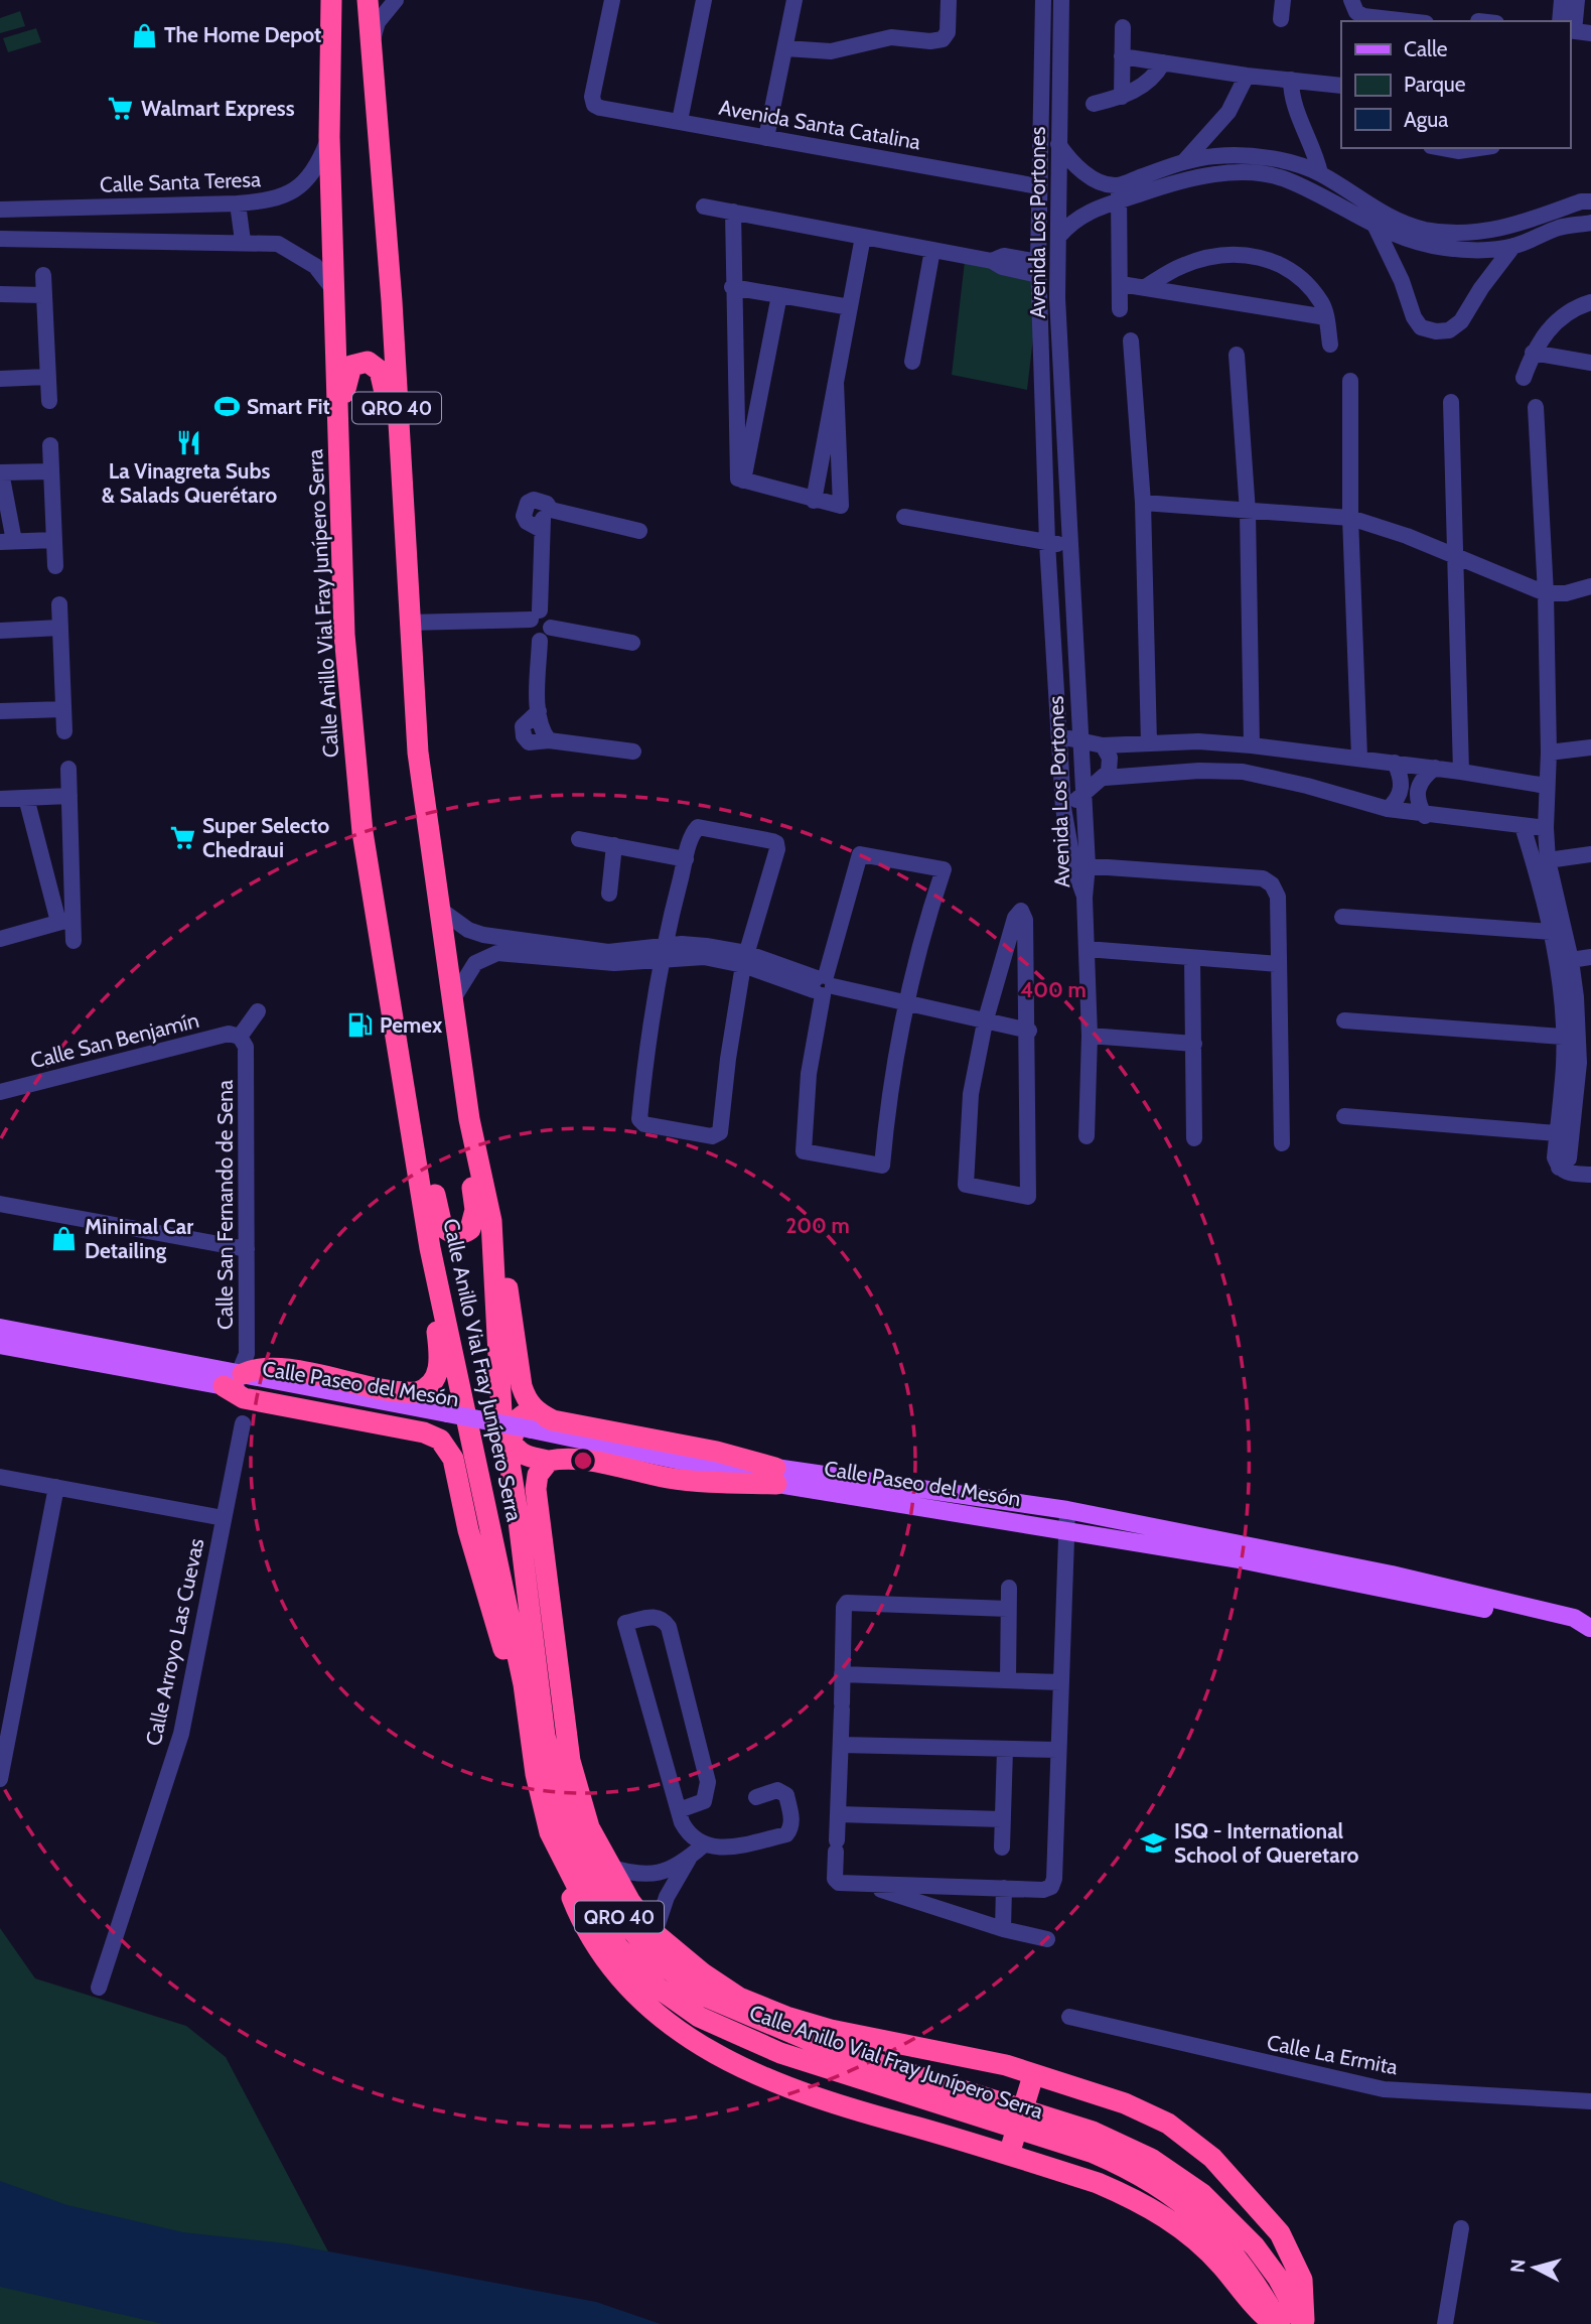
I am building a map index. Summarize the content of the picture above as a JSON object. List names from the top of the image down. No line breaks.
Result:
{"streets":{"highway":["QRO 40","Calle Anillo Vial Fray Junípero Serra"],"main road":["Calle Paseo del Mesón"],"street":["Avenida Santa Catalina","Calle Santa Teresa","Avenida Los Portones","Calle San Benjamín","Calle San Fernando de Sena","Calle Arroyo Las Cuevas","Calle La Ermita"]},"crossings":[["Avenida Santa Catalina","Avenida Los Portones"],["Calle Santa Teresa","Calle Anillo Vial Fray Junípero Serra"],["Calle San Benjamín","Calle San Fernando de Sena"],["Calle San Fernando de Sena","Calle Paseo del Mesón"]],"places":{"shop":["The Home Depot","Minimal Car Detailing"],"supermarket":["Walmart Express","Super Selecto Chedraui"],"sports":["Smart Fit"],"restaurant":["La Vinagreta Subs & Salads Querétaro"],"fuel station":["Pemex"],"school or university":["ISQ - International School of Queretaro"]},"legend":["Calle","Parque","Agua"],"north":"left","rings":["400 m","200 m"]}
